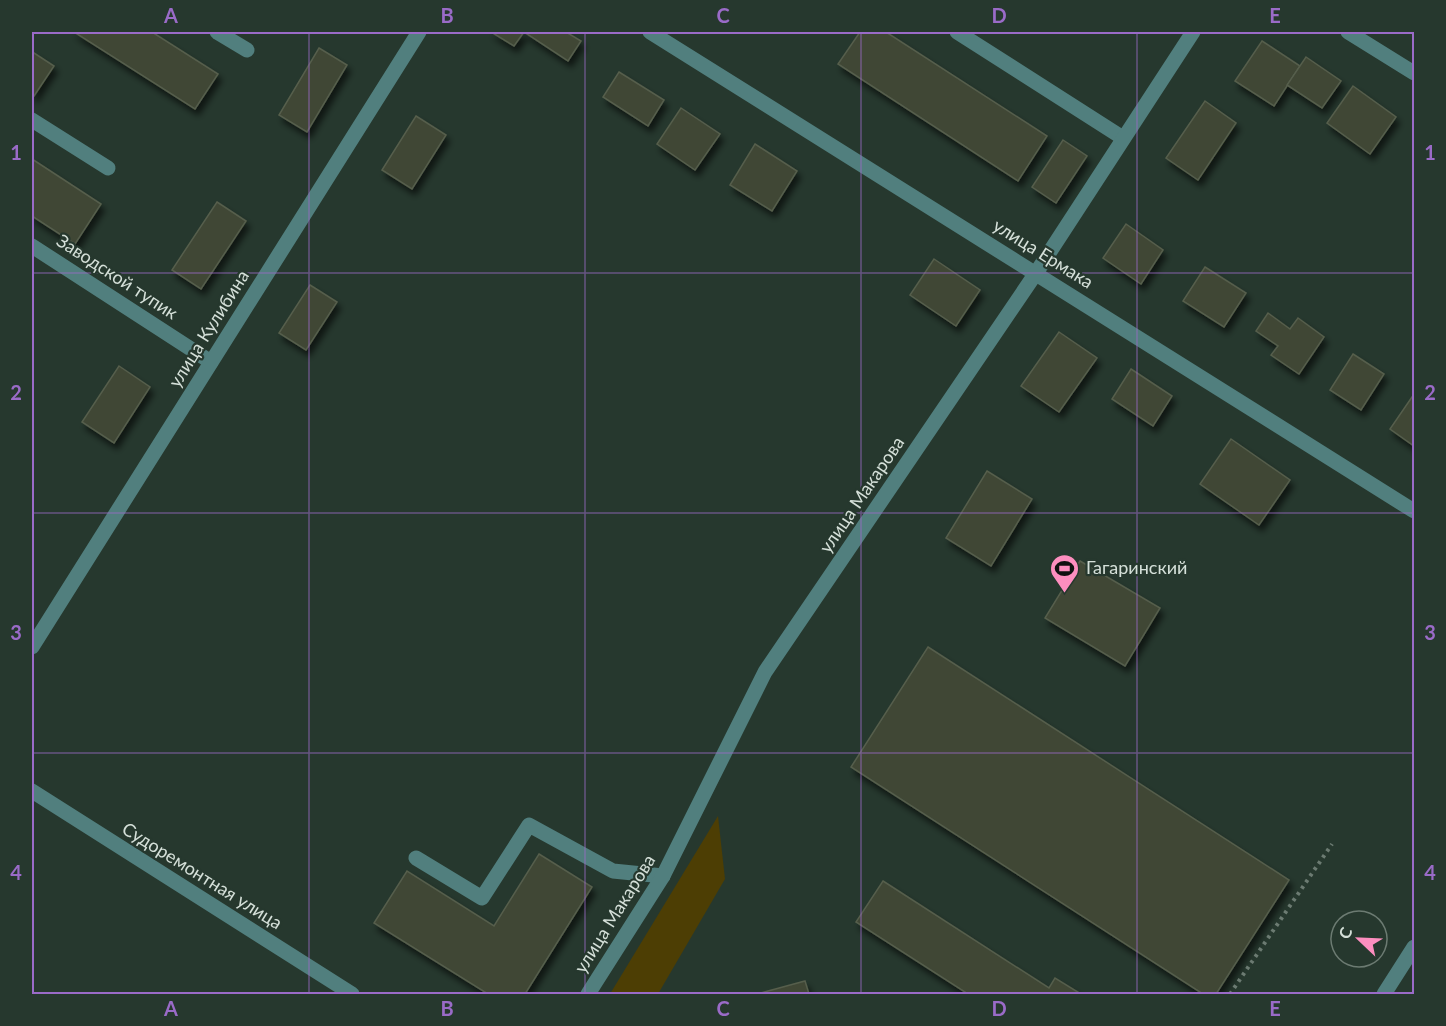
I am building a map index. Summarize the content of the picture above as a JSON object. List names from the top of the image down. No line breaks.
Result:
{"streets":{"street":["улица Ермака","Заводской тупик","улица Кулибина","улица Макарова","Судоремонтная улица"]},"crossings":[["улица Ермака","улица Макарова"],["Заводской тупик","улица Кулибина"]],"places":{"sports":["Гагаринский"]},"north":"top left","grid":{"columns":["A","B","C","D","E"],"rows":["1","2","3","4"]}}
